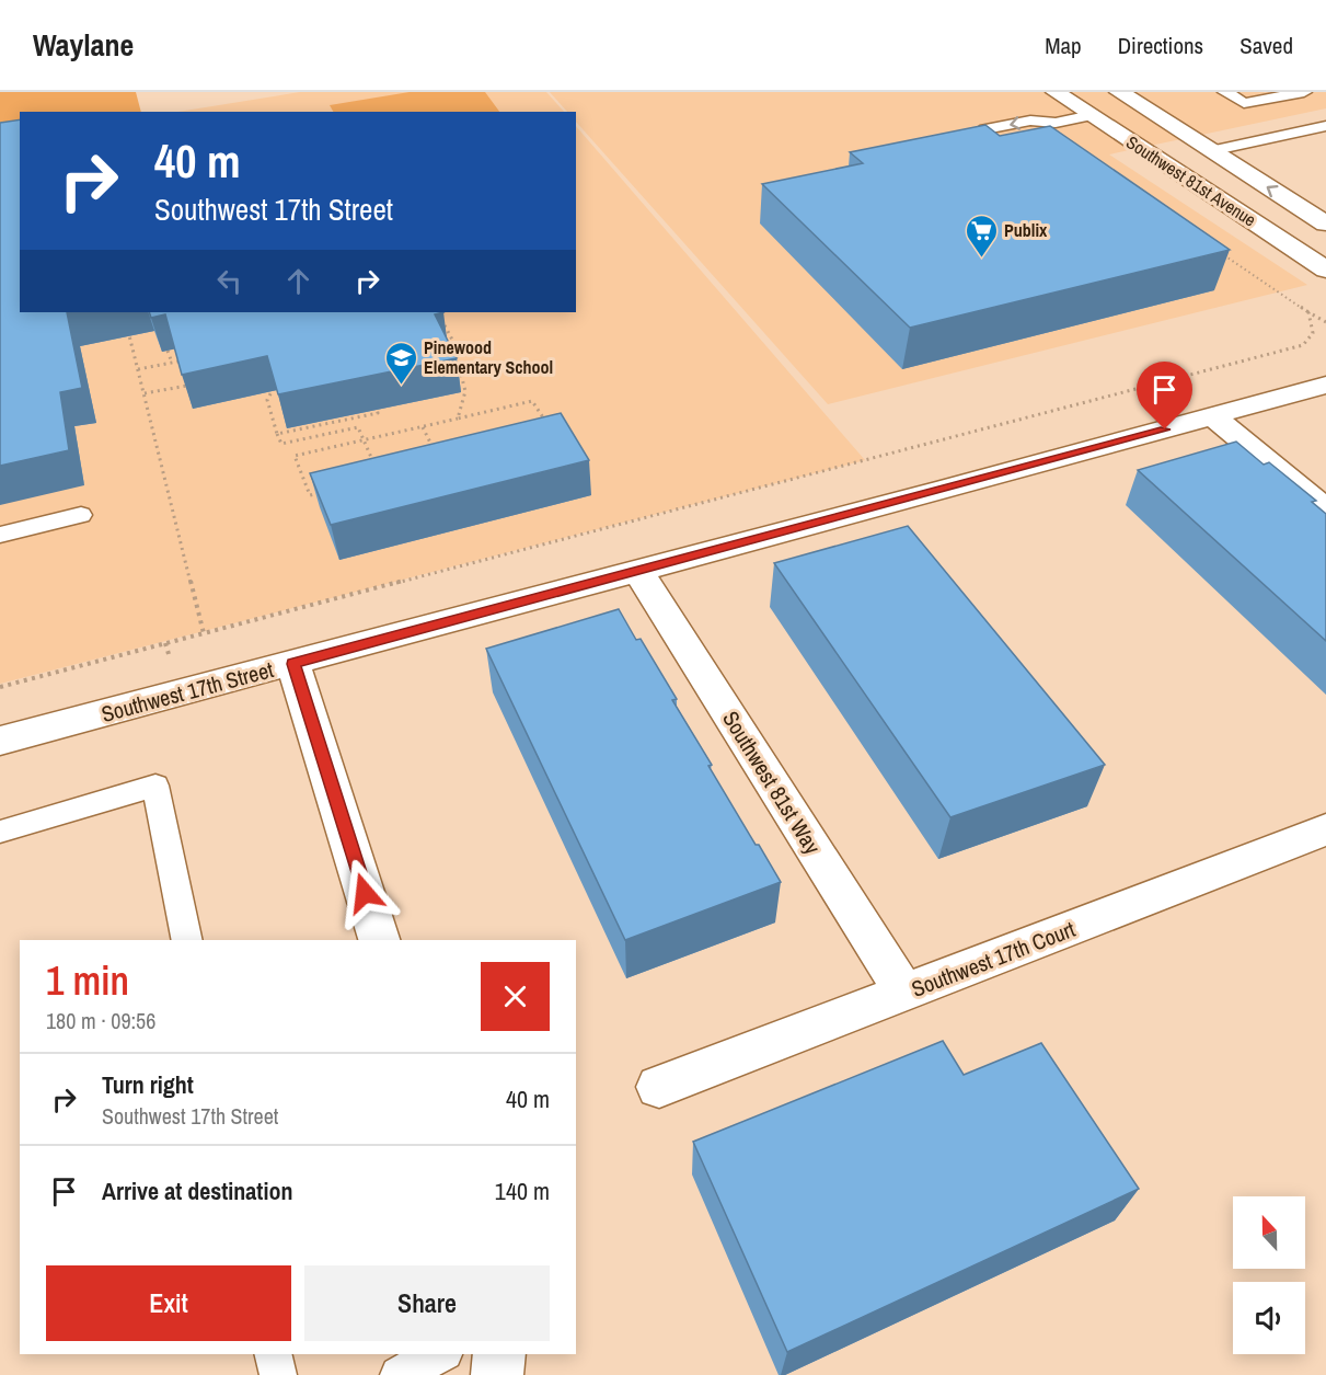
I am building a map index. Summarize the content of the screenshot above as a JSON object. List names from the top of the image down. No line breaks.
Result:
{"streets":{"street":["Southwest 81st Avenue","Southwest 17th Street","Southwest 81st Way","Southwest 17th Court"]},"crossings":[["Southwest 17th Street","Southwest 81st Way"],["Southwest 81st Way","Southwest 17th Court"]],"places":{"supermarket":["Publix"],"school or university":["Pinewood Elementary School"]},"north":"top","page":{"header":"Waylane","nav":["Map","Directions","Saved"],"turn":["40 m","Southwest 17th Street"],"heading":["1 min","180 m · 09:56"],"list":[{"name":"Turn right","note":"Southwest 17th Street","value":"40 m"},{"name":"Arrive at destination","value":"140 m"}],"buttons":["Exit","Share"]}}
